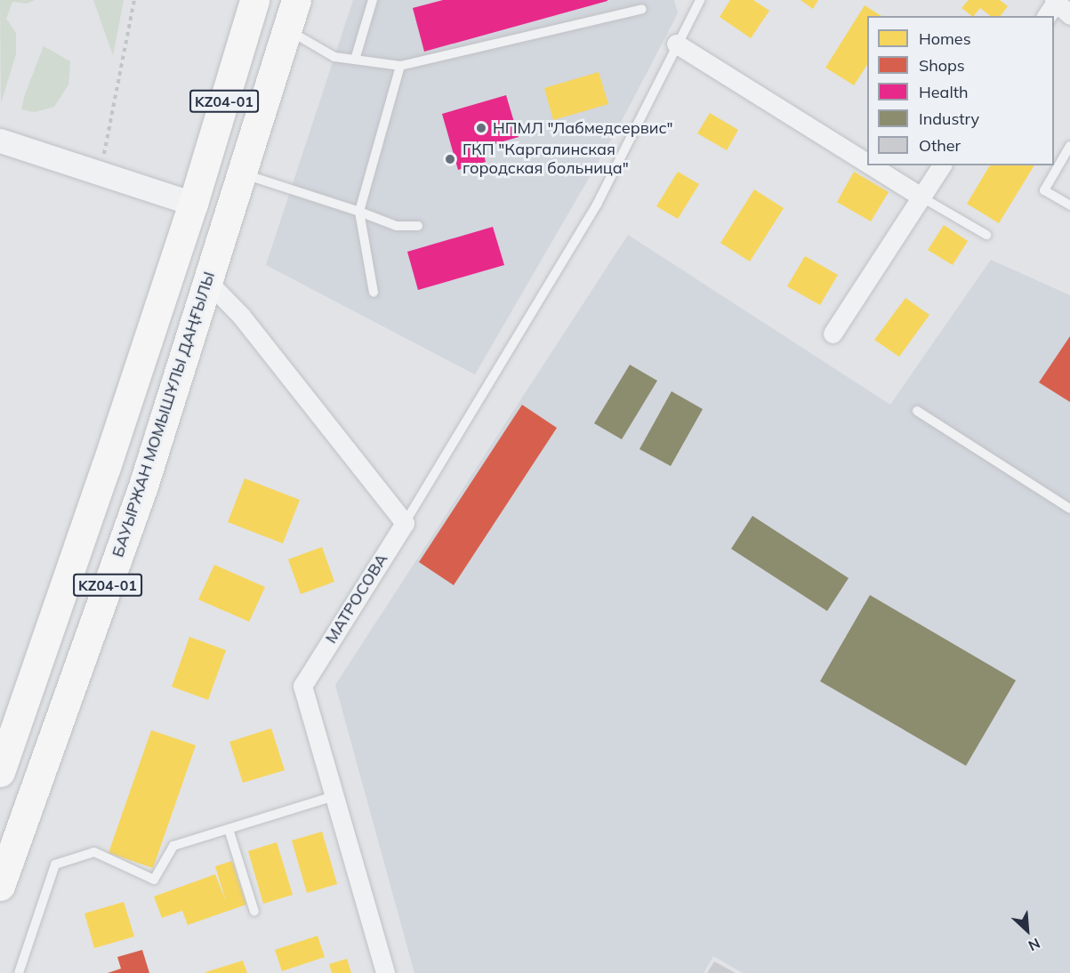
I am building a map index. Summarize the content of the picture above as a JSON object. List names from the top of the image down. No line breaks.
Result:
{"streets":{"main road":["KZ04-01","БАУЫРЖАН МОМЫШҰЛЫ ДАҢҒЫЛЫ"],"street":["МАТРОСОВА"]},"places":["НПМЛ \"Лабмедсервис\"","ГКП \"Каргалинская городская больница\""],"legend":["Homes","Shops","Health","Industry","Other"],"north":"bottom right"}
